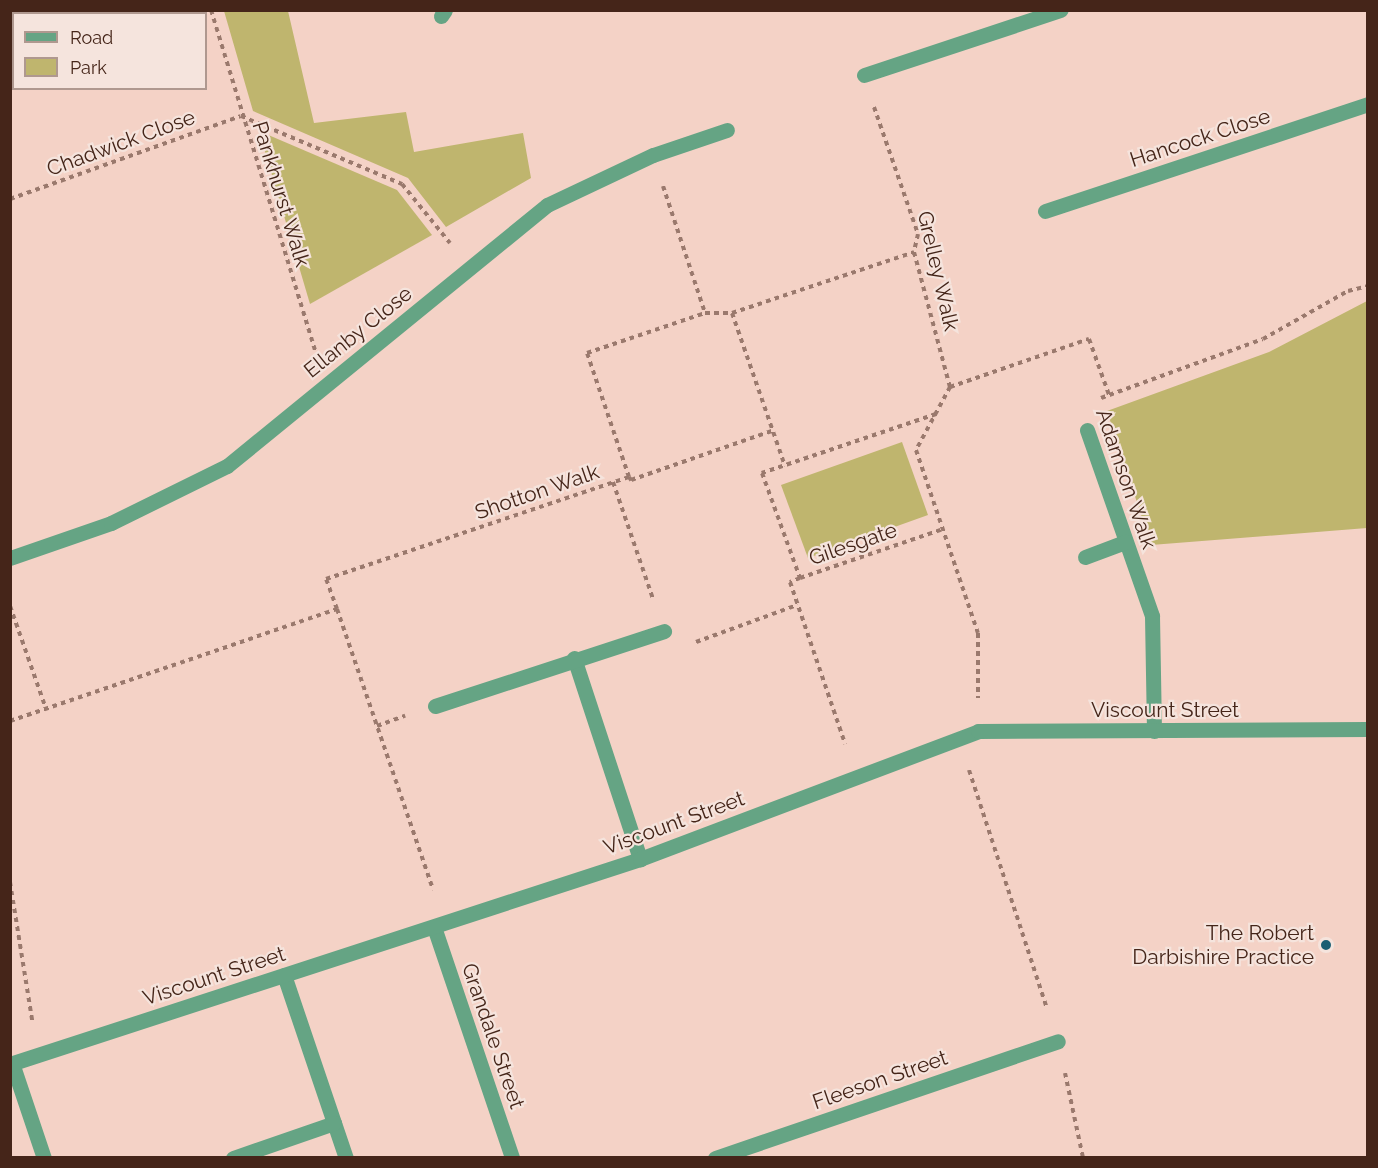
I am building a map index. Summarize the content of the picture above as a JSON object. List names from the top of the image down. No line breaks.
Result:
{"streets":{"street":["Hancock Close","Ellanby Close","Adamson Walk","Viscount Street","Grandale Street","Fleeson Street"],"path":["Chadwick Close","Pankhurst Walk","Grelley Walk","Shotton Walk","Gilesgate"]},"crossings":[["Chadwick Close","Pankhurst Walk"],["Pankhurst Walk","Ellanby Close"],["Grelley Walk","Shotton Walk"],["Adamson Walk","Viscount Street"],["Viscount Street","Grandale Street"]],"places":["The Robert Darbishire Practice"],"legend":["Road","Park"]}
